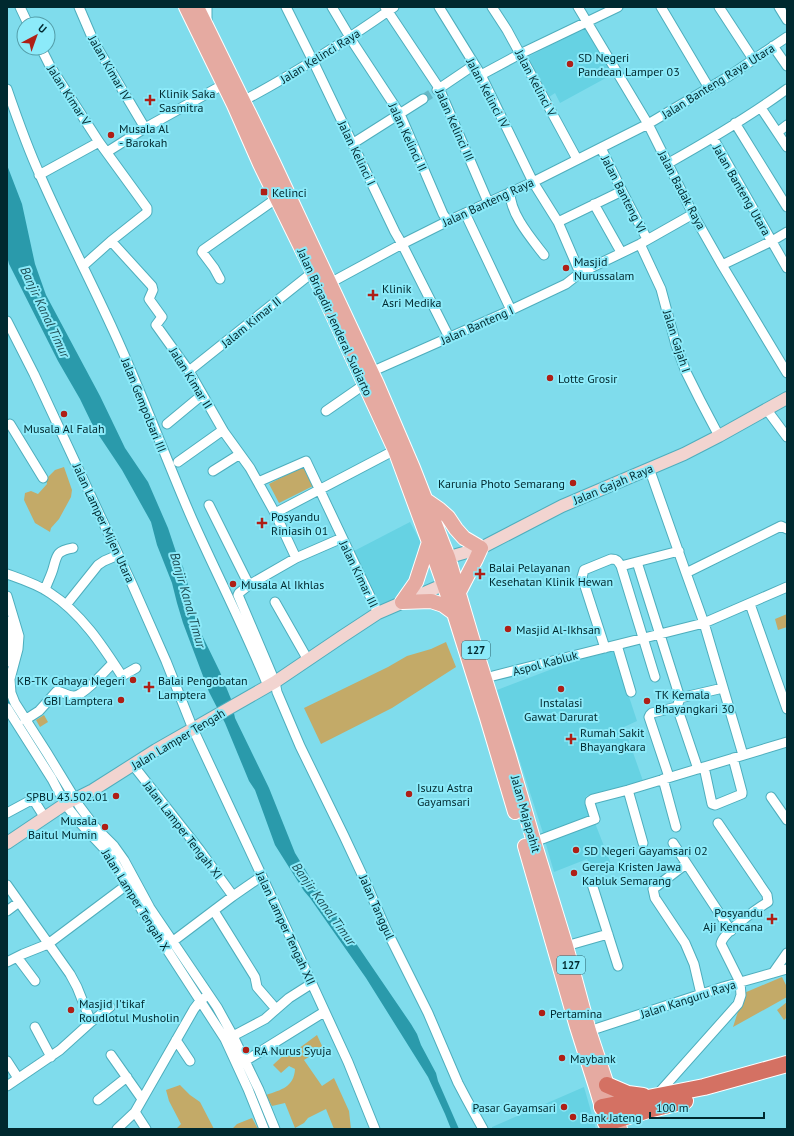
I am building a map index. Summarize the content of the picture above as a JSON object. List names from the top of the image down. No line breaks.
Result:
{"streets":{"main road":["Jalan Brigadir Jenderal Sudiarto","Jalan Gajah Raya","127","Jalan Lamper Tengah","Jalan Majapahit"],"street":["Jalan Kelinci Raya","Jalan Kimar IV","Jalan Banteng Raya Utara","Jalan Kelinci V","Jalan Kelinci IV","Jalan Kimar V","Jalan Kelinci III","Jalan Kelinci II","Jalan Kelinci I","Jalan Badak Raya","Jalan Banteng Utara","Jalan Banteng VI","Jalan Banteng Raya","Jalam Kimar II","Jalan Banteng I","Jalan Gajah I","Jalan Kimar II","Jalan Gempolsari III","Jalan Lamper Mijen Utara","Jalan Kimar III","Aspol Kabluk","Jalan Lamper Tengah XI","Jalan Lamper Tengah X","Jalan Tanggul","Jalan Lamper Tengah XII","Jalan Kanguru Raya"]},"crossings":[["Jalan Kelinci Raya","Jalan Kelinci III"],["Jalan Kelinci Raya","Jalan Kelinci II"],["Jalan Kelinci Raya","Jalan Kelinci I"],["Jalan Kelinci Raya","Jalan Brigadir Jenderal Sudiarto"],["Jalan Banteng Raya Utara","Jalan Badak Raya"],["Jalan Banteng Raya Utara","Jalan Banteng Raya"],["Jalan Kelinci V","Jalan Banteng Raya"],["Jalan Kelinci IV","Jalan Banteng Raya"],["Jalan Kelinci IV","Jalan Banteng I"],["Jalan Kelinci III","Jalan Banteng Raya"],["Jalan Kelinci II","Jalan Banteng Raya"],["Jalan Kelinci I","Jalan Banteng Raya"],["Jalan Kelinci I","Jalan Banteng I"],["Jalan Badak Raya","Jalan Banteng Utara"],["Jalan Badak Raya","Jalan Banteng Raya"],["Jalan Badak Raya","Jalan Banteng I"],["Jalan Banteng VI","Jalan Banteng Raya"],["Jalan Banteng VI","Jalan Banteng I"],["Jalan Banteng VI","Jalan Gajah I"],["Jalan Banteng Raya","Jalan Brigadir Jenderal Sudiarto"],["Jalam Kimar II","Jalan Brigadir Jenderal Sudiarto"],["Jalam Kimar II","Jalan Kimar II"],["Jalan Brigadir Jenderal Sudiarto","Jalan Banteng I"],["Jalan Brigadir Jenderal Sudiarto","Jalan Majapahit"],["Jalan Banteng I","Jalan Gajah I"],["Jalan Gajah I","Jalan Gajah Raya"],["Jalan Kimar II","Jalan Kimar III"],["Jalan Gempolsari III","Jalan Lamper Tengah"],["Jalan Gempolsari III","Jalan Tanggul"],["Jalan Gajah Raya","Jalan Majapahit"],["Jalan Lamper Mijen Utara","Jalan Lamper Tengah"],["Jalan Lamper Mijen Utara","Jalan Lamper Tengah XII"],["Jalan Kimar III","Jalan Lamper Tengah"],["Aspol Kabluk","Jalan Majapahit"],["Jalan Lamper Tengah","Jalan Majapahit"],["Jalan Lamper Tengah","Jalan Lamper Tengah XI"],["Jalan Lamper Tengah","Jalan Lamper Tengah X"],["Jalan Lamper Tengah","Jalan Tanggul"],["Jalan Lamper Tengah","Jalan Lamper Tengah XII"],["Jalan Majapahit","Jalan Kanguru Raya"]],"water":["Banjir Kanal Timur"],"places":{"other":["SD Negeri Pandean Lamper 03","Musala Al - Barokah","Masjid Nurussalam","Lotte Grosir","Musala Al Falah","Karunia Photo Semarang","Musala Al Ikhlas","Masjid Al-Ikhsan","KB-TK Cahaya Negeri","Instalasi Gawat Darurat","GBI Lamptera","TK Kemala Bhayangkari 30","Isuzu Astra Gayamsari","SPBU 43.502.01","Musala Baitul Mumin","SD Negeri Gayamsari 02","Gereja Kristen Jawa Kabluk Semarang","Masjid I'tikaf Roudlotul Musholin","Pertamina","RA Nurus Syuja","Maybank","Pasar Gayamsari","Bank Jateng"],"health":["Klinik Saka Sasmitra","Klinik Asri Medika","Posyandu Riniasih 01","Balai Pelayanan Kesehatan Klinik Hewan","Balai Pengobatan Lamptera","Rumah Sakit Bhayangkara","Posyandu Aji Kencana"],"transit":["Kelinci"]},"scale_bar":"100 m","north":"top right"}
